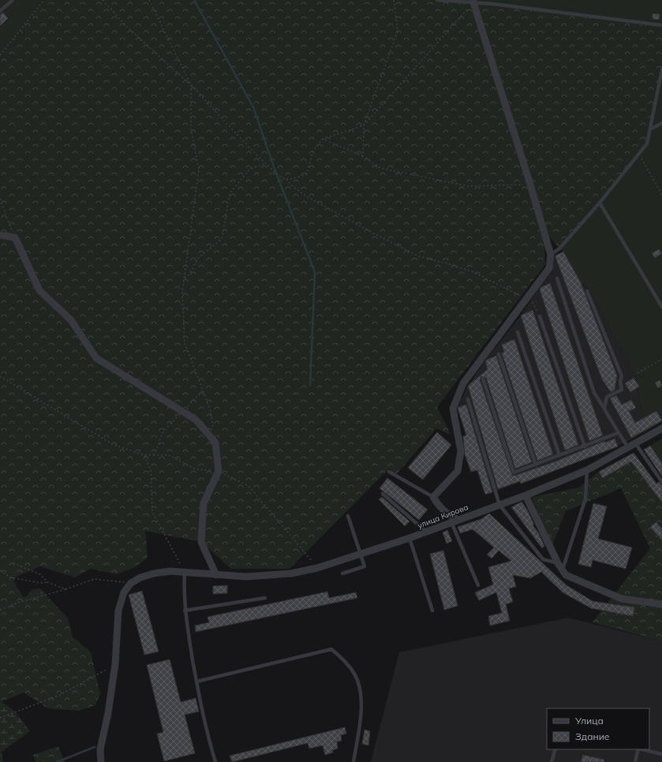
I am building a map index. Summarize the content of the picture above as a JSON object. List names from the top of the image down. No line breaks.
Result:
{"streets":{"street":["улица Кирова"]},"legend":["Улица","Здание"]}
